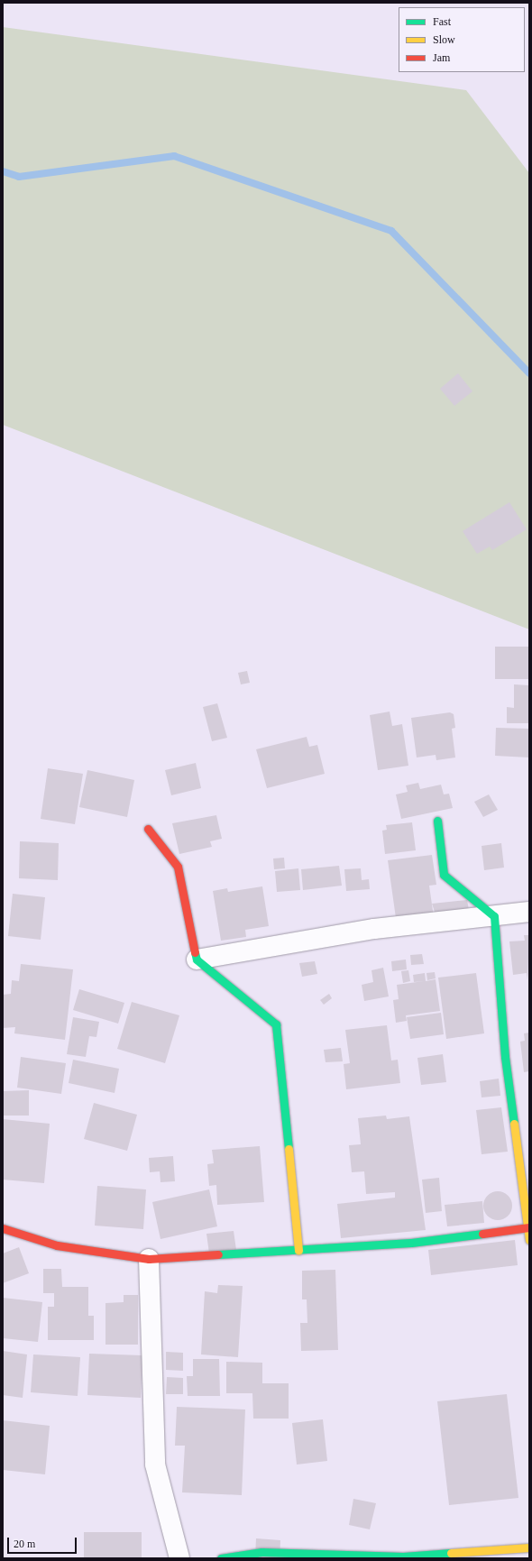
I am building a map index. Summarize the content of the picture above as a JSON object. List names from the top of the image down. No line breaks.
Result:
{"legend":["Fast","Slow","Jam"],"scale_bar":"20 m"}
